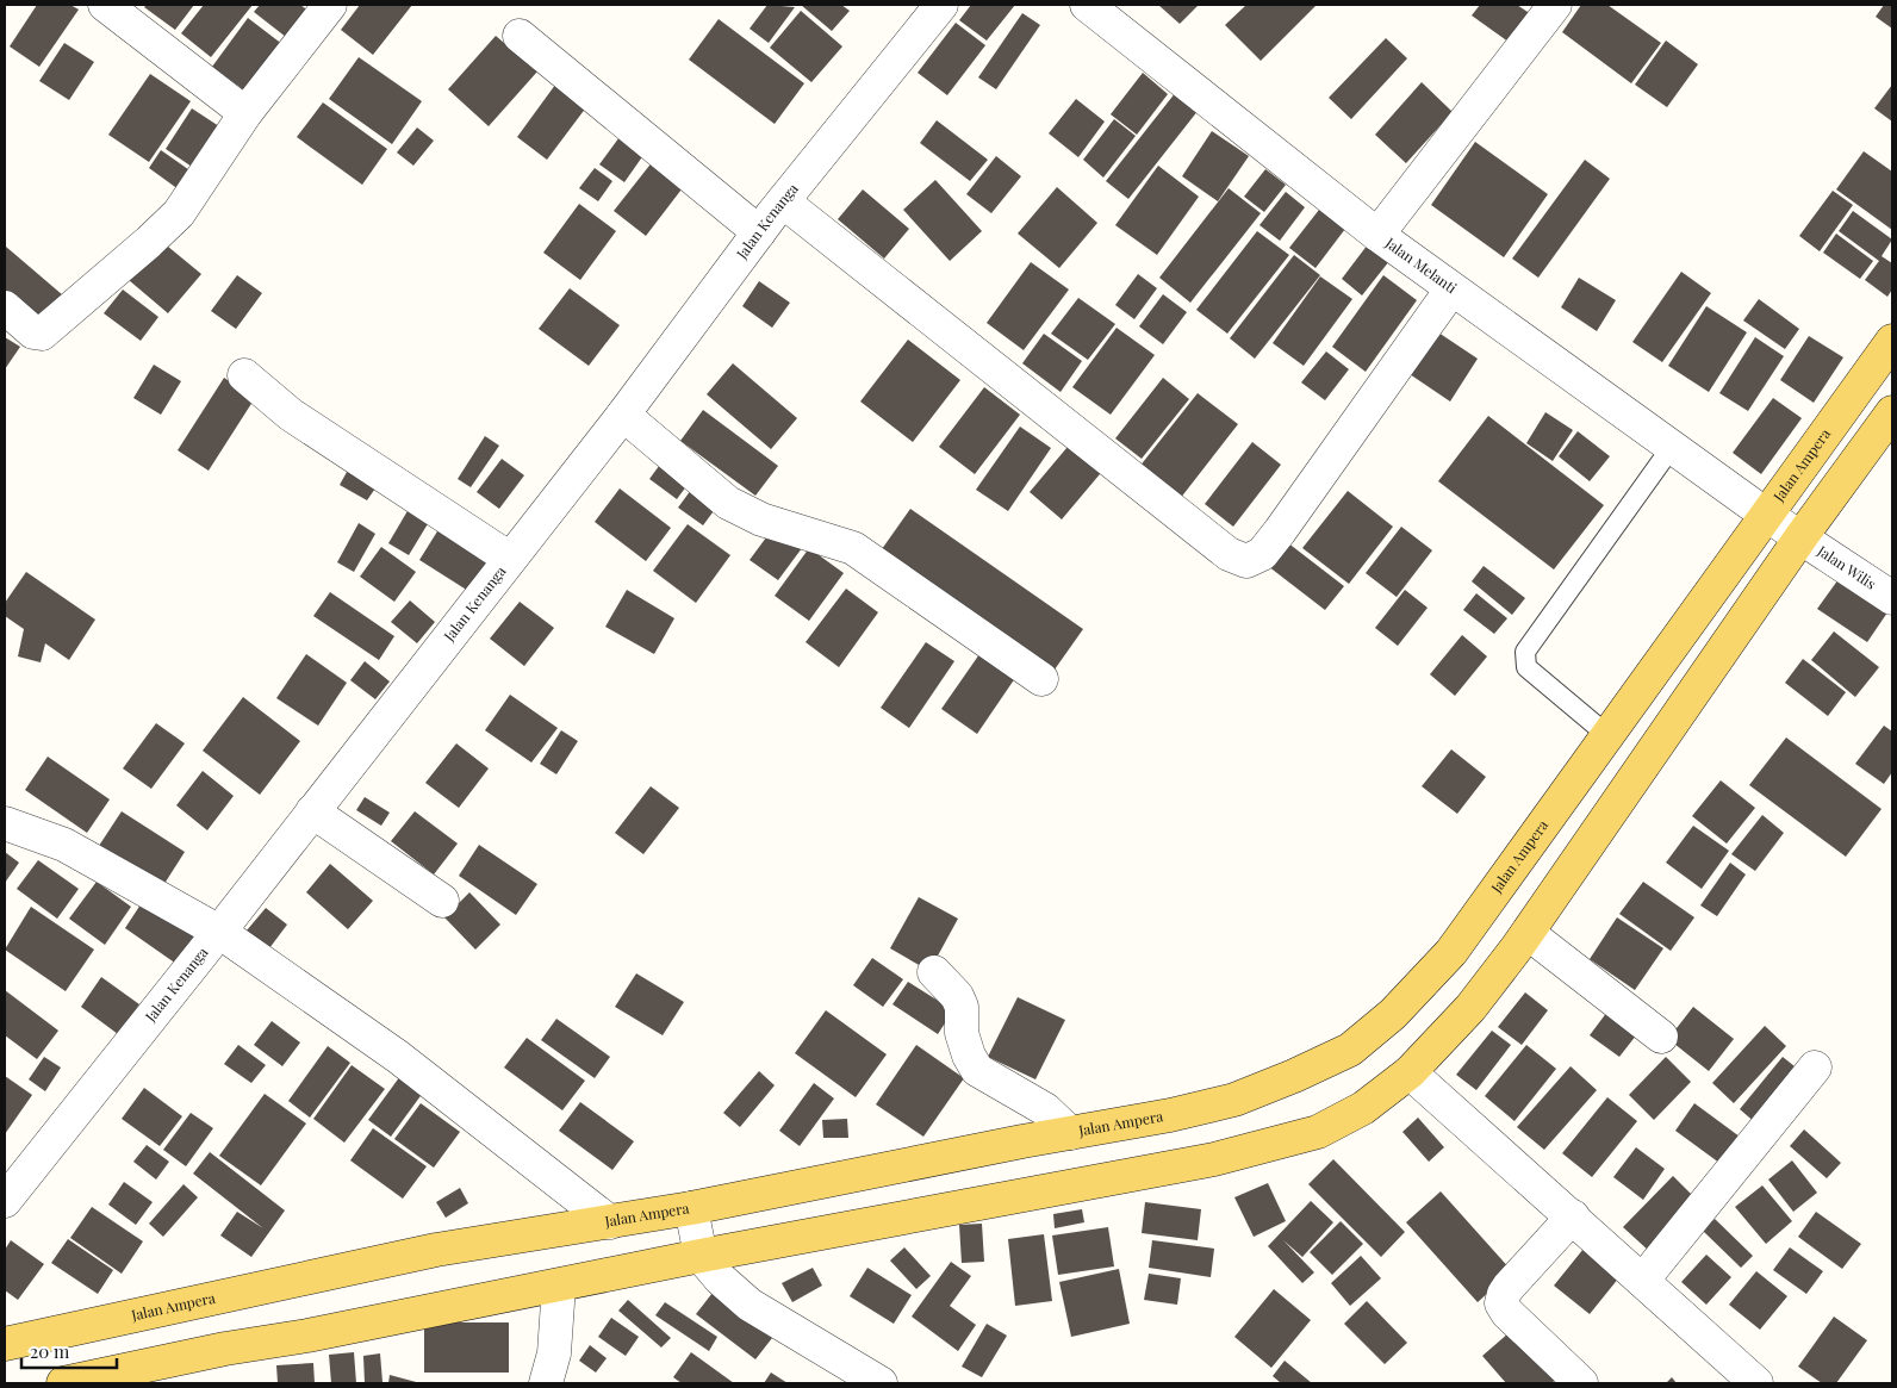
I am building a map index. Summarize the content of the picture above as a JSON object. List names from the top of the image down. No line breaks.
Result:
{"streets":{"main road":["Jalan Ampera"],"street":["Jalan Kenanga","Jalan Melanti","Jalan Wilis"]},"crossings":[["Jalan Melanti","Jalan Ampera"],["Jalan Melanti","Jalan Wilis"],["Jalan Ampera","Jalan Wilis"]],"scale_bar":"20 m"}
